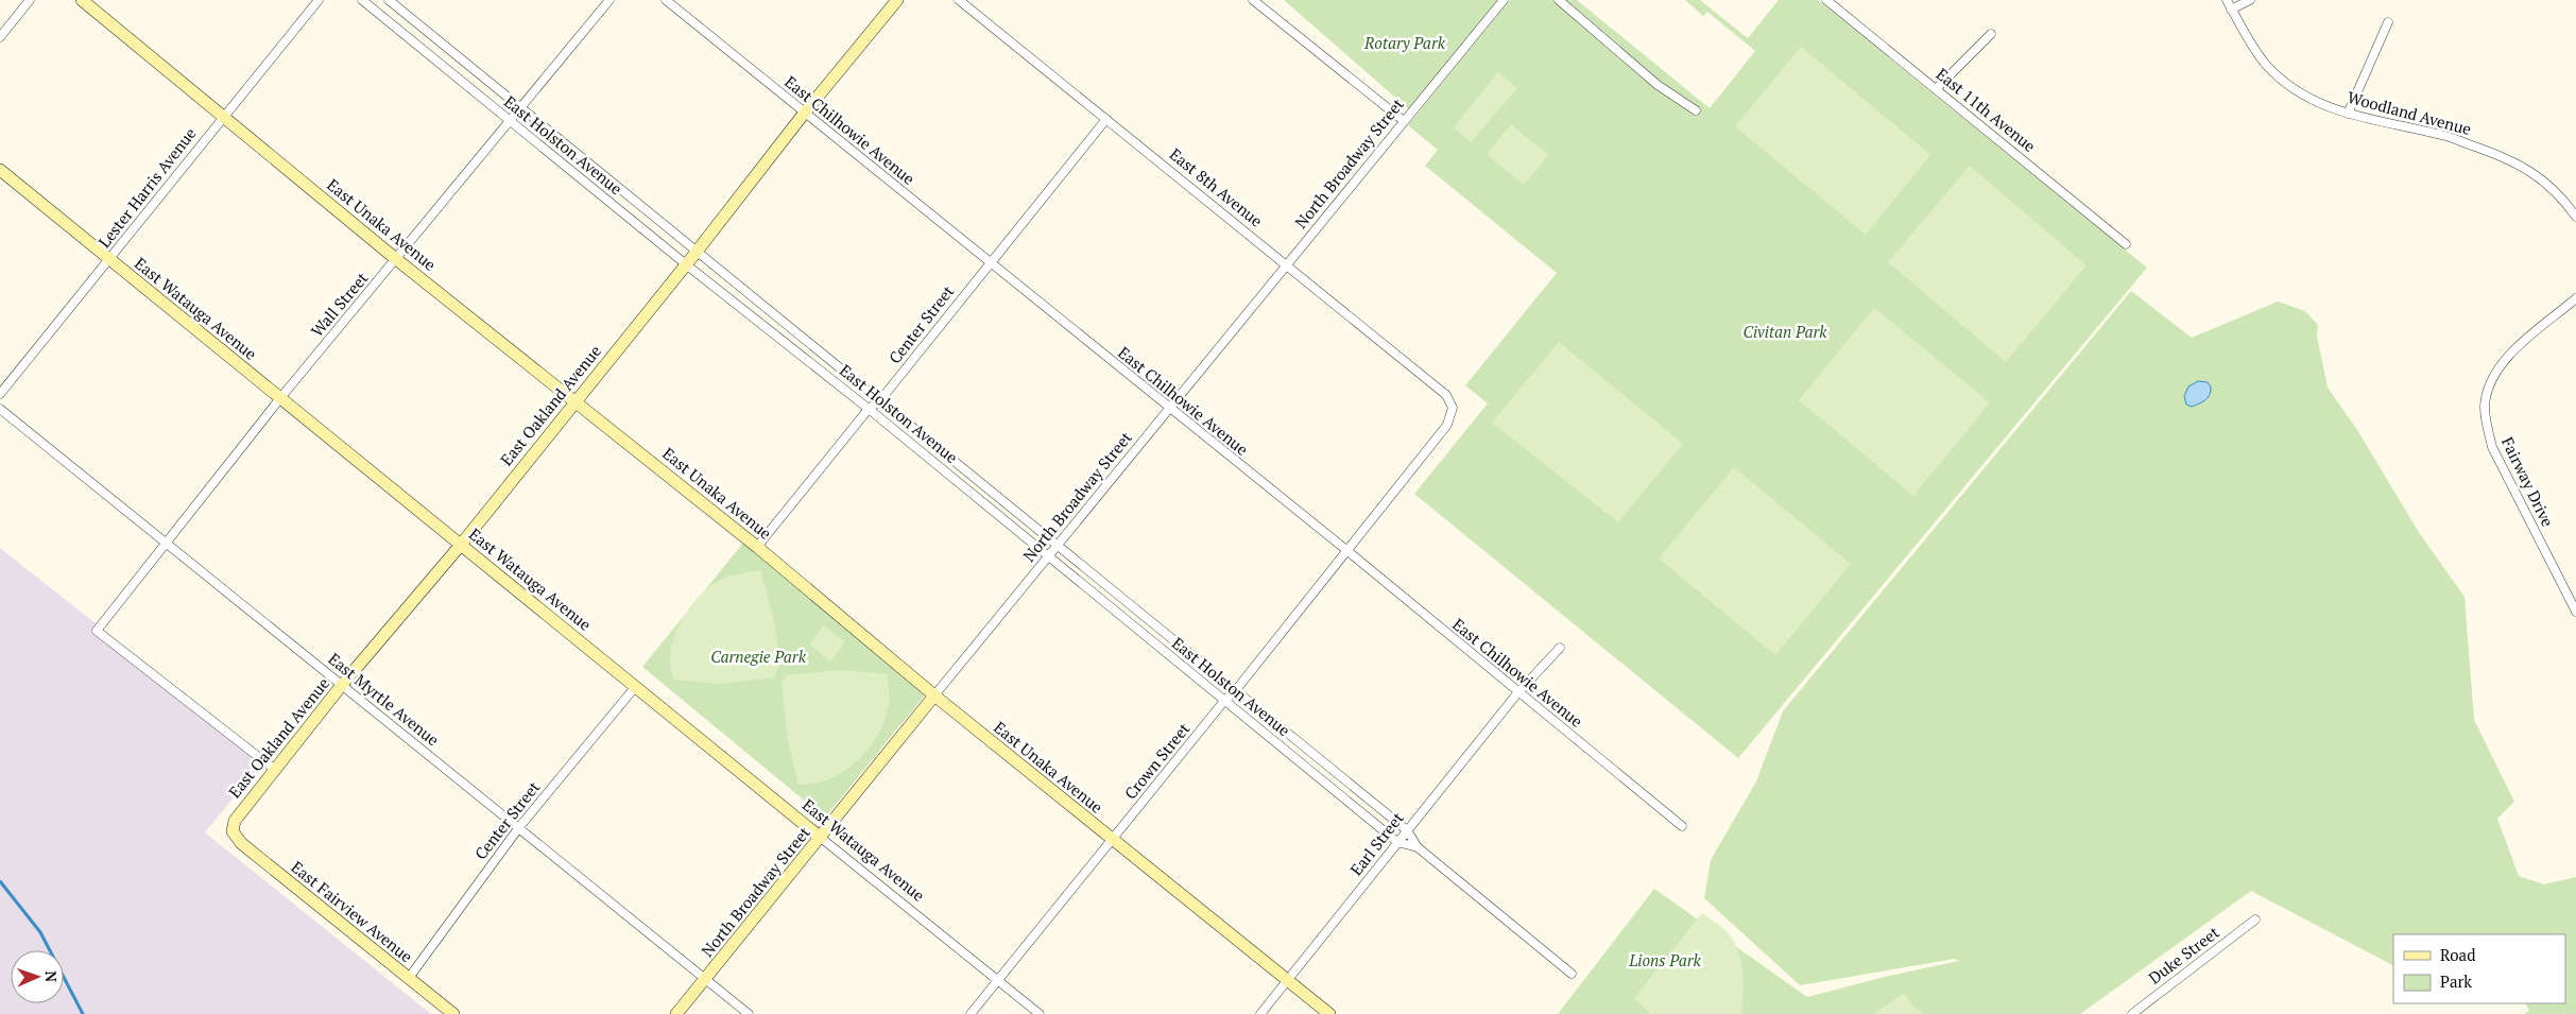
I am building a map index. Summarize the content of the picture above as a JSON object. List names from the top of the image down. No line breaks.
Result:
{"streets":{"main road":["North Broadway Street","East Unaka Avenue","East Watauga Avenue","East Oakland Avenue","East Fairview Avenue"],"street":["East 11th Avenue","Woodland Avenue","East Chilhowie Avenue","East Holston Avenue","Lester Harris Avenue","East 8th Avenue","Wall Street","Center Street","Fairway Drive","East Myrtle Avenue","Crown Street","Earl Street","Duke Street"]},"crossings":[["East Chilhowie Avenue","North Broadway Street"],["East Chilhowie Avenue","Center Street"],["East Chilhowie Avenue","East Oakland Avenue"],["East Chilhowie Avenue","Crown Street"],["East Chilhowie Avenue","Earl Street"],["East Holston Avenue","North Broadway Street"],["East Holston Avenue","Wall Street"],["East Holston Avenue","Center Street"],["East Holston Avenue","East Oakland Avenue"],["East Holston Avenue","Crown Street"],["East Holston Avenue","Earl Street"],["North Broadway Street","East 8th Avenue"],["North Broadway Street","East Unaka Avenue"],["North Broadway Street","East Watauga Avenue"],["North Broadway Street","East Myrtle Avenue"],["Lester Harris Avenue","East Unaka Avenue"],["Lester Harris Avenue","East Watauga Avenue"],["East 8th Avenue","Center Street"],["East 8th Avenue","Crown Street"],["East Unaka Avenue","Wall Street"],["East Unaka Avenue","Center Street"],["East Unaka Avenue","East Oakland Avenue"],["East Unaka Avenue","Crown Street"],["East Unaka Avenue","Earl Street"],["Wall Street","East Watauga Avenue"],["Wall Street","East Oakland Avenue"],["Wall Street","East Myrtle Avenue"],["East Watauga Avenue","Center Street"],["East Watauga Avenue","East Oakland Avenue"],["East Watauga Avenue","Crown Street"],["Center Street","East Myrtle Avenue"],["Center Street","East Fairview Avenue"],["East Oakland Avenue","East Myrtle Avenue"],["East Oakland Avenue","East Fairview Avenue"]],"parks":["Rotary Park","Civitan Park","Carnegie Park","Lions Park"],"legend":["Road","Park"],"north":"right"}
